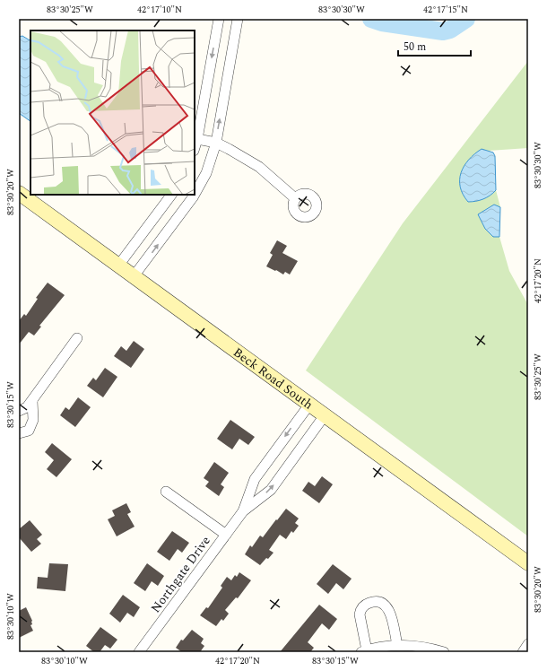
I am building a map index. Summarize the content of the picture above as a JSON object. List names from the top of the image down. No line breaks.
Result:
{"streets":{"main road":["Beck Road South"],"street":["Northgate Drive"]},"crossings":[["Beck Road South","Northgate Drive"]],"scale_bar":"50 m","coordinates":["83°30'25\"W","42°17'10\"N","83°30'30\"W","42°17'15\"N","83°30'20\"W","42°17'20\"N","83°30'15\"W","83°30'10\"W"]}
